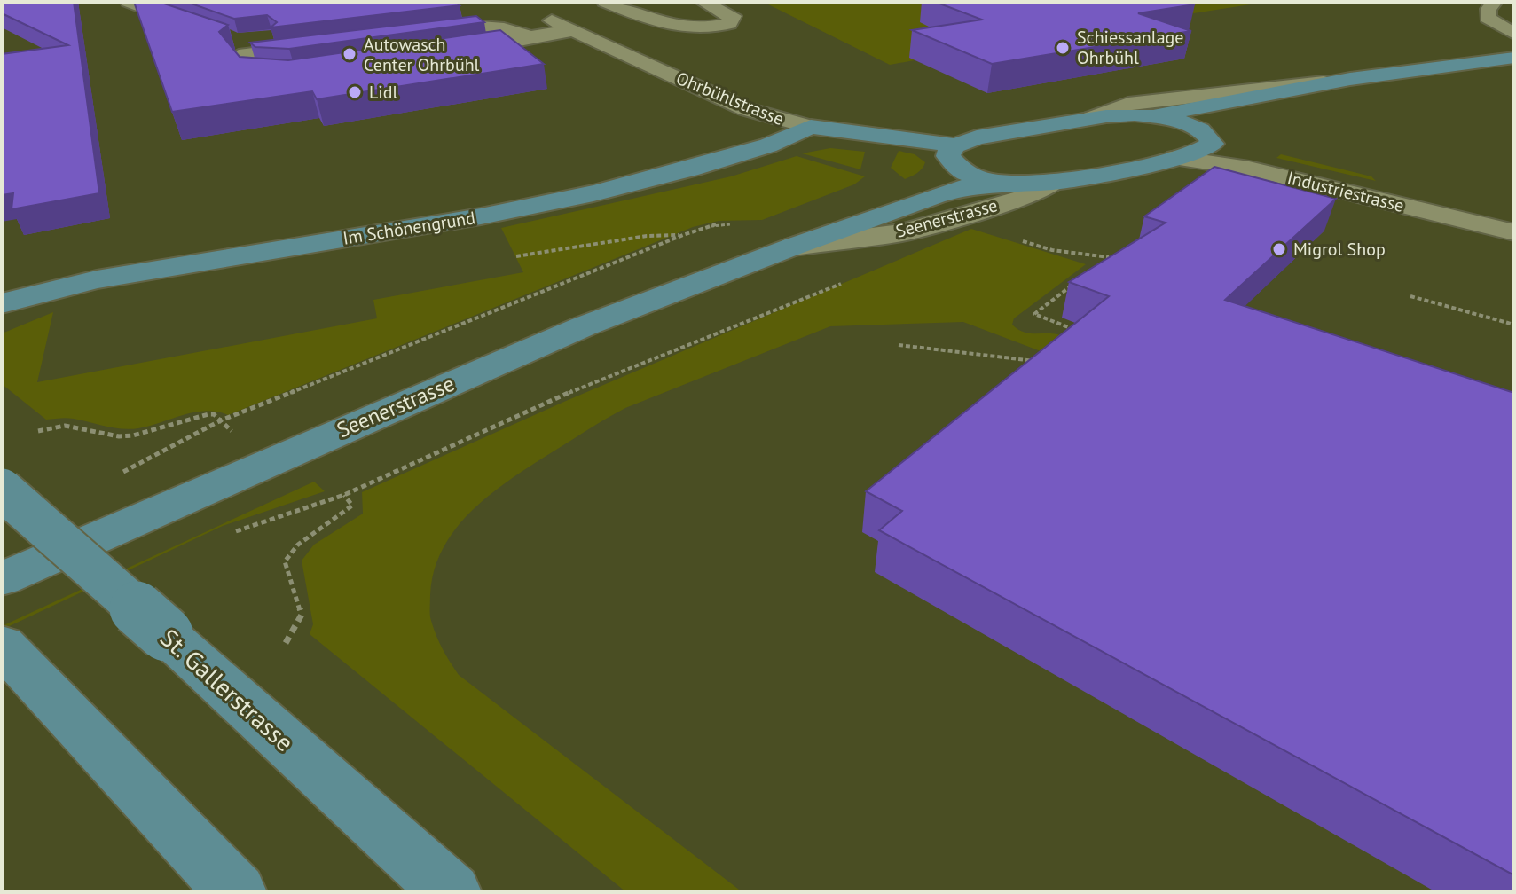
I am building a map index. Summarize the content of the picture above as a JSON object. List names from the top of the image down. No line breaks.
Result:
{"streets":{"main road":["Ohrbühlstrasse","Seenerstrasse","Im Schönengrund","St. Gallerstrasse"],"street":["Industriestrasse"]},"crossings":[["Ohrbühlstrasse","Seenerstrasse"],["Ohrbühlstrasse","Im Schönengrund"],["Industriestrasse","Seenerstrasse"]],"places":["Schiessanlage Ohrbühl","Autowasch Center Ohrbühl","Lidl","Migrol Shop"]}
